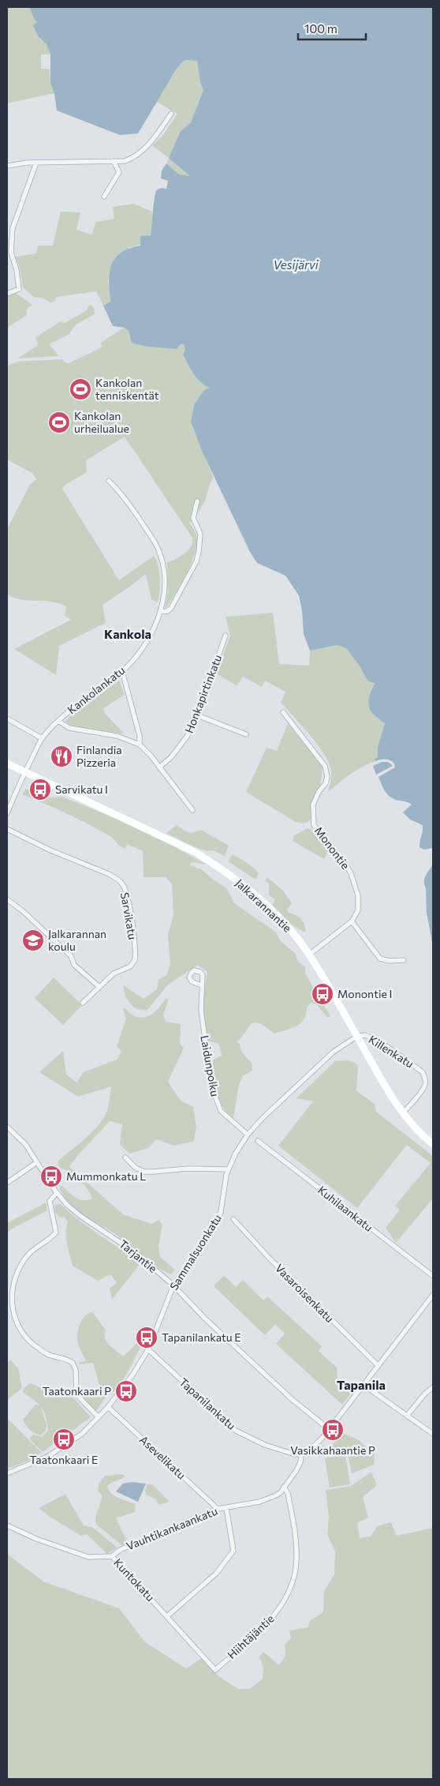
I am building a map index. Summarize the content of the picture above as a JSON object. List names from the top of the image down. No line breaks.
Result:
{"streets":{"main road":["Jalkarannantie"],"street":["Kankolankatu","Honkapirtinkatu","Monontie","Sarvikatu","Killenkatu","Laidunpolku","Kuhilaankatu","Sammalsuonkatu","Tarjantie","Vasaroisenkatu","Tapanilankatu","Asevelikatu","Vauhtikankaankatu","Kuntokatu","Hiihtäjäntie"]},"crossings":[["Kankolankatu","Jalkarannantie"],["Jalkarannantie","Killenkatu"],["Jalkarannantie","Sammalsuonkatu"],["Killenkatu","Sammalsuonkatu"],["Laidunpolku","Sammalsuonkatu"],["Sammalsuonkatu","Tarjantie"],["Sammalsuonkatu","Tapanilankatu"],["Sammalsuonkatu","Asevelikatu"],["Tapanilankatu","Vauhtikankaankatu"],["Asevelikatu","Vauhtikankaankatu"],["Vauhtikankaankatu","Kuntokatu"],["Vauhtikankaankatu","Hiihtäjäntie"],["Kuntokatu","Hiihtäjäntie"]],"districts":["Kankola","Tapanila"],"water":["Vesijärvi"],"places":{"sports":["Kankolan tenniskentät","Kankolan urheilualue"],"restaurant":["Finlandia Pizzeria"],"bus stop":["Sarvikatu I","Monontie I","Mummonkatu L","Tapanilankatu E","Taatonkaari P","Vasikkahaantie P","Taatonkaari E"],"school or university":["Jalkarannan koulu"]},"scale_bar":"100 m"}
